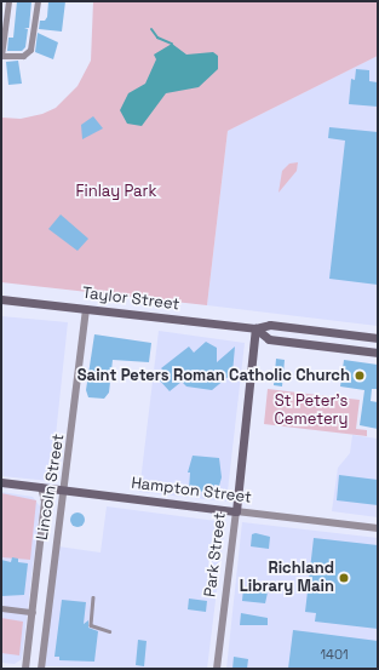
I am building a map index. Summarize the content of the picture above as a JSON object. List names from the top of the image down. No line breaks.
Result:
{"streets":{"main road":["Taylor Street","Hampton Street","Park Street"],"street":["Lincoln Street"]},"crossings":[["Taylor Street","Lincoln Street"],["Taylor Street","Park Street"],["Lincoln Street","Hampton Street"],["Hampton Street","Park Street"]],"parks":["Finlay Park","St Peter's Cemetery"],"places":["Saint Peters Roman Catholic Church","Richland Library Main"],"house_numbers":["1401"]}
